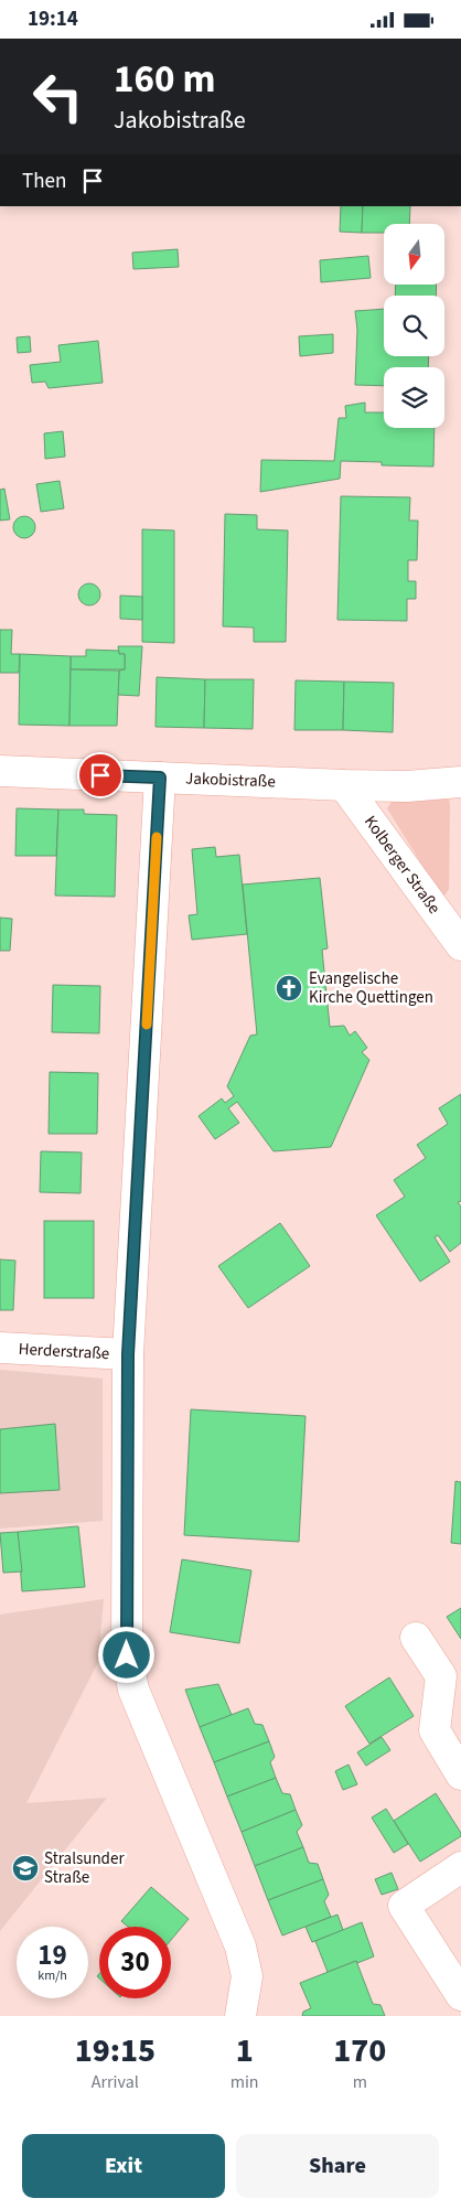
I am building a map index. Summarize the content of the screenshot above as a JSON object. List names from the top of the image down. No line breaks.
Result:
{"streets":{"street":["Jakobistraße","Kolberger Straße","Herderstraße"]},"crossings":[["Jakobistraße","Kolberger Straße"]],"places":{"church":["Evangelische Kirche Quettingen"],"school or university":["Stralsunder Straße"]},"north":"bottom","page":{"status":"19:14","turn":["160 m","Jakobistraße"],"then":"Then","speed":"19 km/h","limit":"30","eta":["19:15","Arrival","1","min","170","m"],"buttons":["Exit","Share"]}}
